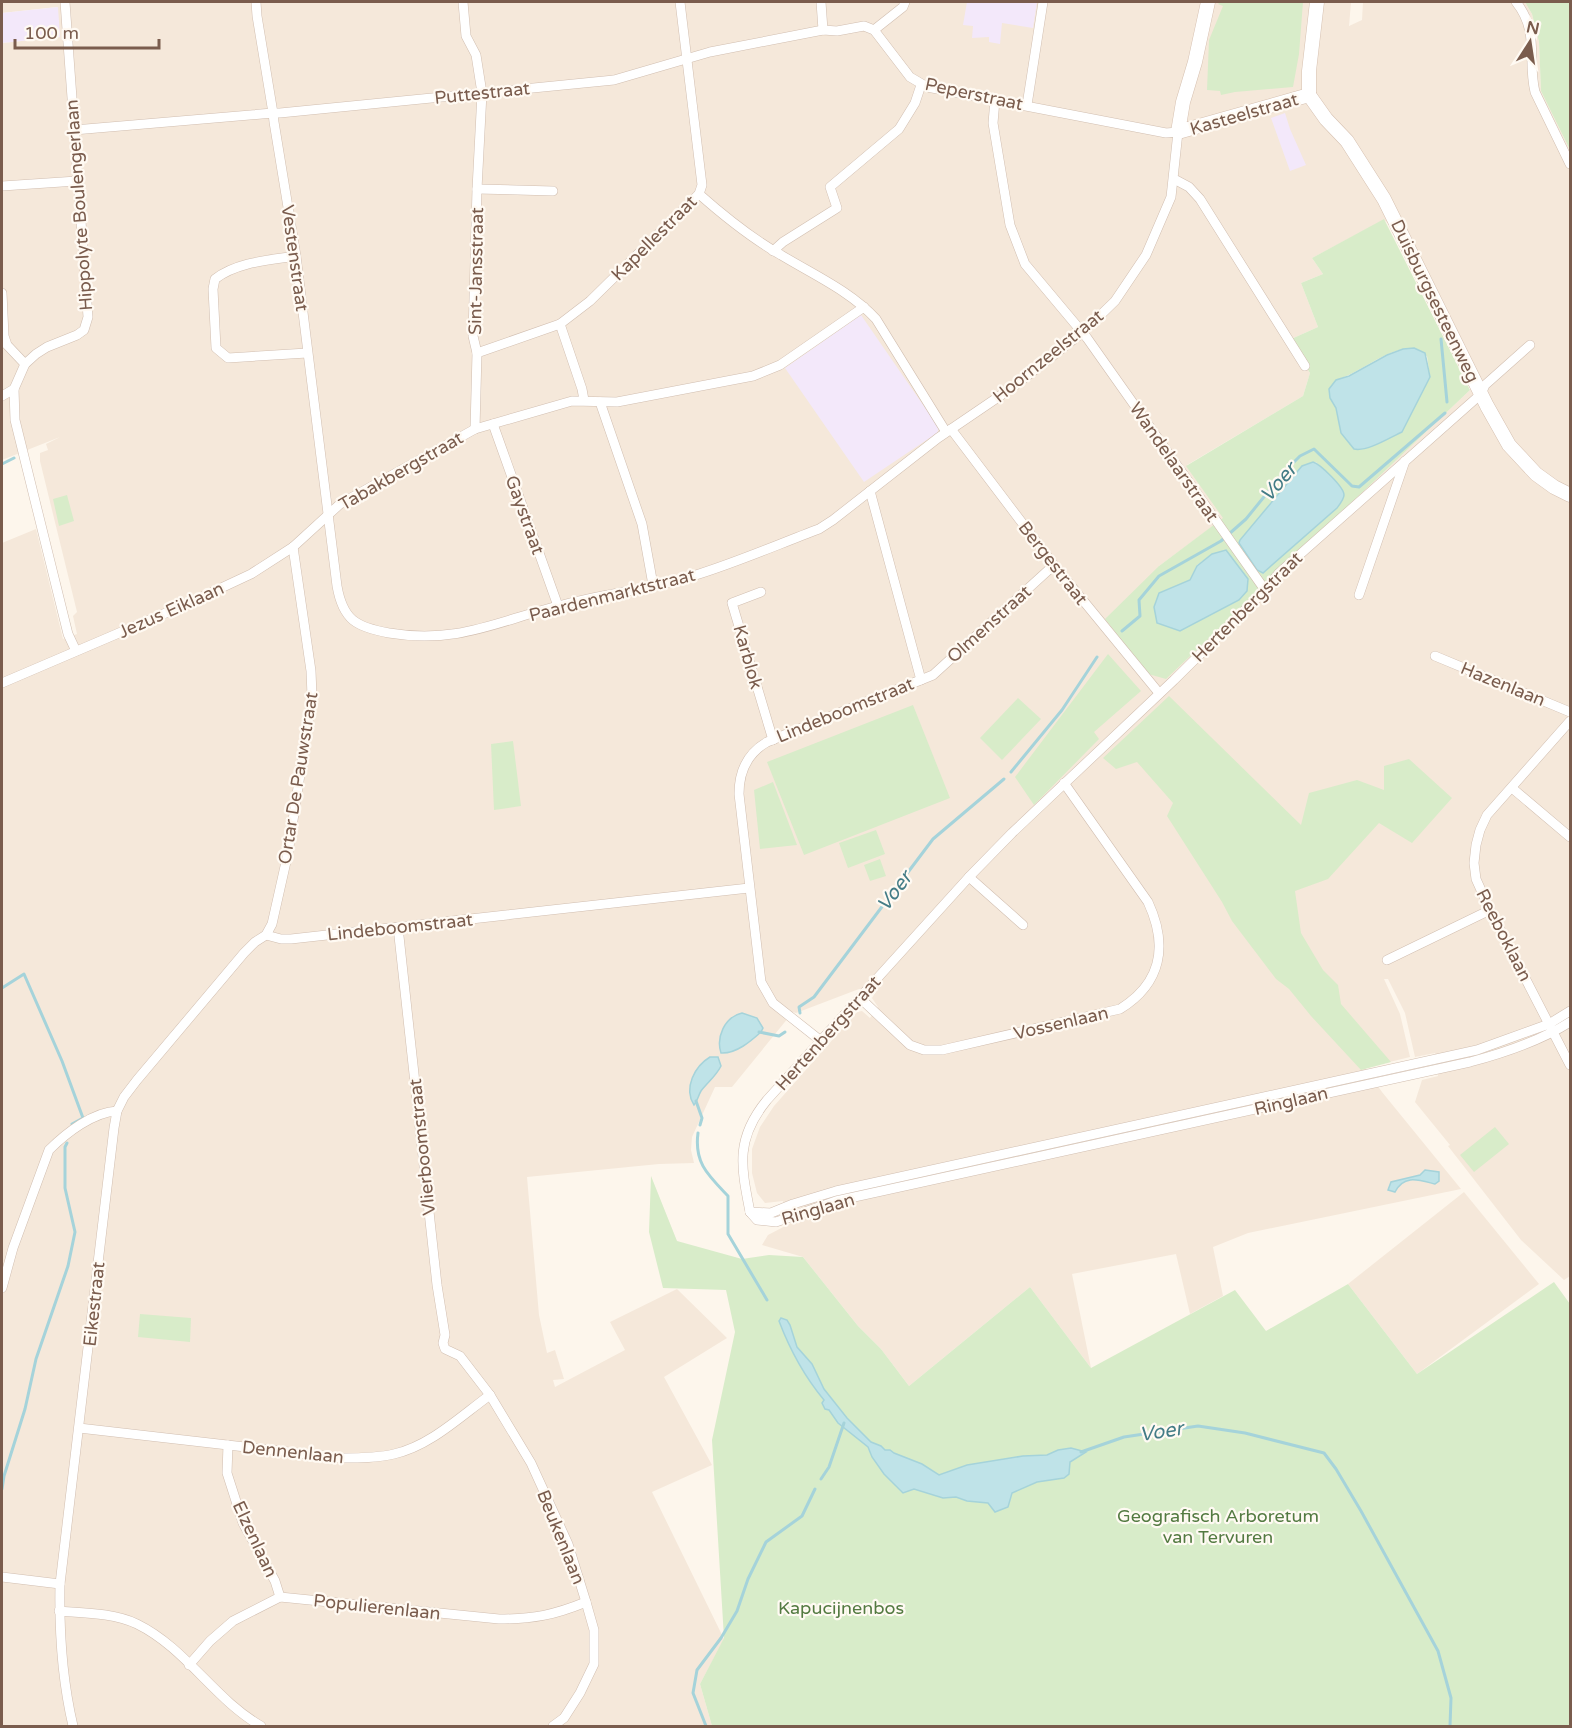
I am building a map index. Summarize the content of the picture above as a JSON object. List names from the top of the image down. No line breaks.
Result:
{"streets":{"street":["Puttestraat","Peperstraat","Kasteelstraat","Hippolyte Boulengerlaan","Kapellestraat","Vestenstraat","Sint-Jansstraat","Duisburgsesteenweg","Hoornzeelstraat","Wandelaarstraat","Tabakbergstraat","Gaystraat","Bergestraat","Paardenmarktstraat","Hertenbergstraat","Jezus Eiklaan","Olmenstraat","Karblok","Hazenlaan","Lindeboomstraat","Ortar De Pauwstraat","Reeboklaan","Vossenlaan","Ringlaan","Vlierboomstraat","Eikestraat","Dennenlaan","Beukenlaan","Elzenlaan","Populierenlaan"]},"crossings":[["Puttestraat","Hippolyte Boulengerlaan"],["Puttestraat","Kapellestraat"],["Puttestraat","Vestenstraat"],["Puttestraat","Sint-Jansstraat"],["Peperstraat","Kasteelstraat"],["Peperstraat","Hoornzeelstraat"],["Peperstraat","Wandelaarstraat"],["Kasteelstraat","Duisburgsesteenweg"],["Kasteelstraat","Hoornzeelstraat"],["Hippolyte Boulengerlaan","Jezus Eiklaan"],["Kapellestraat","Sint-Jansstraat"],["Kapellestraat","Bergestraat"],["Vestenstraat","Tabakbergstraat"],["Vestenstraat","Paardenmarktstraat"],["Vestenstraat","Jezus Eiklaan"],["Duisburgsesteenweg","Hertenbergstraat"],["Hoornzeelstraat","Wandelaarstraat"],["Hoornzeelstraat","Bergestraat"],["Hoornzeelstraat","Paardenmarktstraat"],["Wandelaarstraat","Hertenbergstraat"],["Tabakbergstraat","Paardenmarktstraat"],["Tabakbergstraat","Jezus Eiklaan"],["Gaystraat","Paardenmarktstraat"],["Bergestraat","Paardenmarktstraat"],["Bergestraat","Hertenbergstraat"],["Bergestraat","Olmenstraat"],["Paardenmarktstraat","Jezus Eiklaan"],["Paardenmarktstraat","Lindeboomstraat"],["Hertenbergstraat","Lindeboomstraat"],["Hertenbergstraat","Vossenlaan"],["Hertenbergstraat","Ringlaan"],["Jezus Eiklaan","Ortar De Pauwstraat"],["Olmenstraat","Lindeboomstraat"],["Karblok","Lindeboomstraat"],["Lindeboomstraat","Ortar De Pauwstraat"],["Lindeboomstraat","Vlierboomstraat"],["Lindeboomstraat","Eikestraat"],["Ortar De Pauwstraat","Eikestraat"],["Reeboklaan","Ringlaan"],["Vlierboomstraat","Beukenlaan"],["Eikestraat","Dennenlaan"],["Dennenlaan","Beukenlaan"],["Dennenlaan","Elzenlaan"],["Beukenlaan","Populierenlaan"],["Elzenlaan","Populierenlaan"]],"water":["Voer"],"parks":["Geografisch Arboretum van Tervuren","Kapucijnenbos"],"scale_bar":"100 m","north":"top"}
